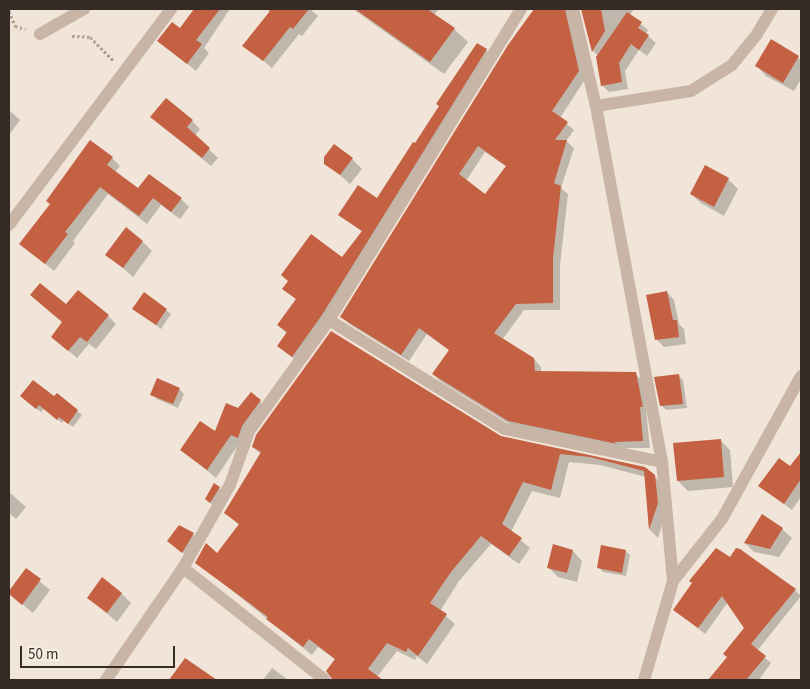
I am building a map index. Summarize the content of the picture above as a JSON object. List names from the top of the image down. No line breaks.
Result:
{"scale_bar":"50 m"}
